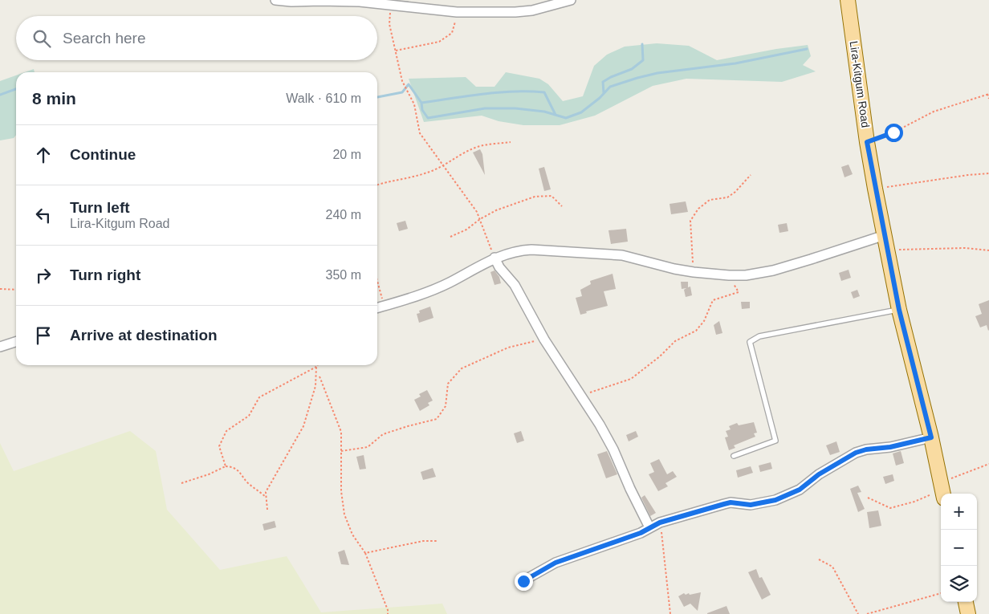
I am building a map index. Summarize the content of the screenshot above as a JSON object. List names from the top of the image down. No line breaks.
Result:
{"streets":{"main road":["Lira-Kitgum Road"]},"page":{"search":"Search here","heading":["8 min","Walk · 610 m"],"list":[["Continue","20 m"],["Turn left","Lira-Kitgum Road","240 m"],["Turn right","350 m"],"Arrive at destination"],"map_buttons":["+","−"]}}
